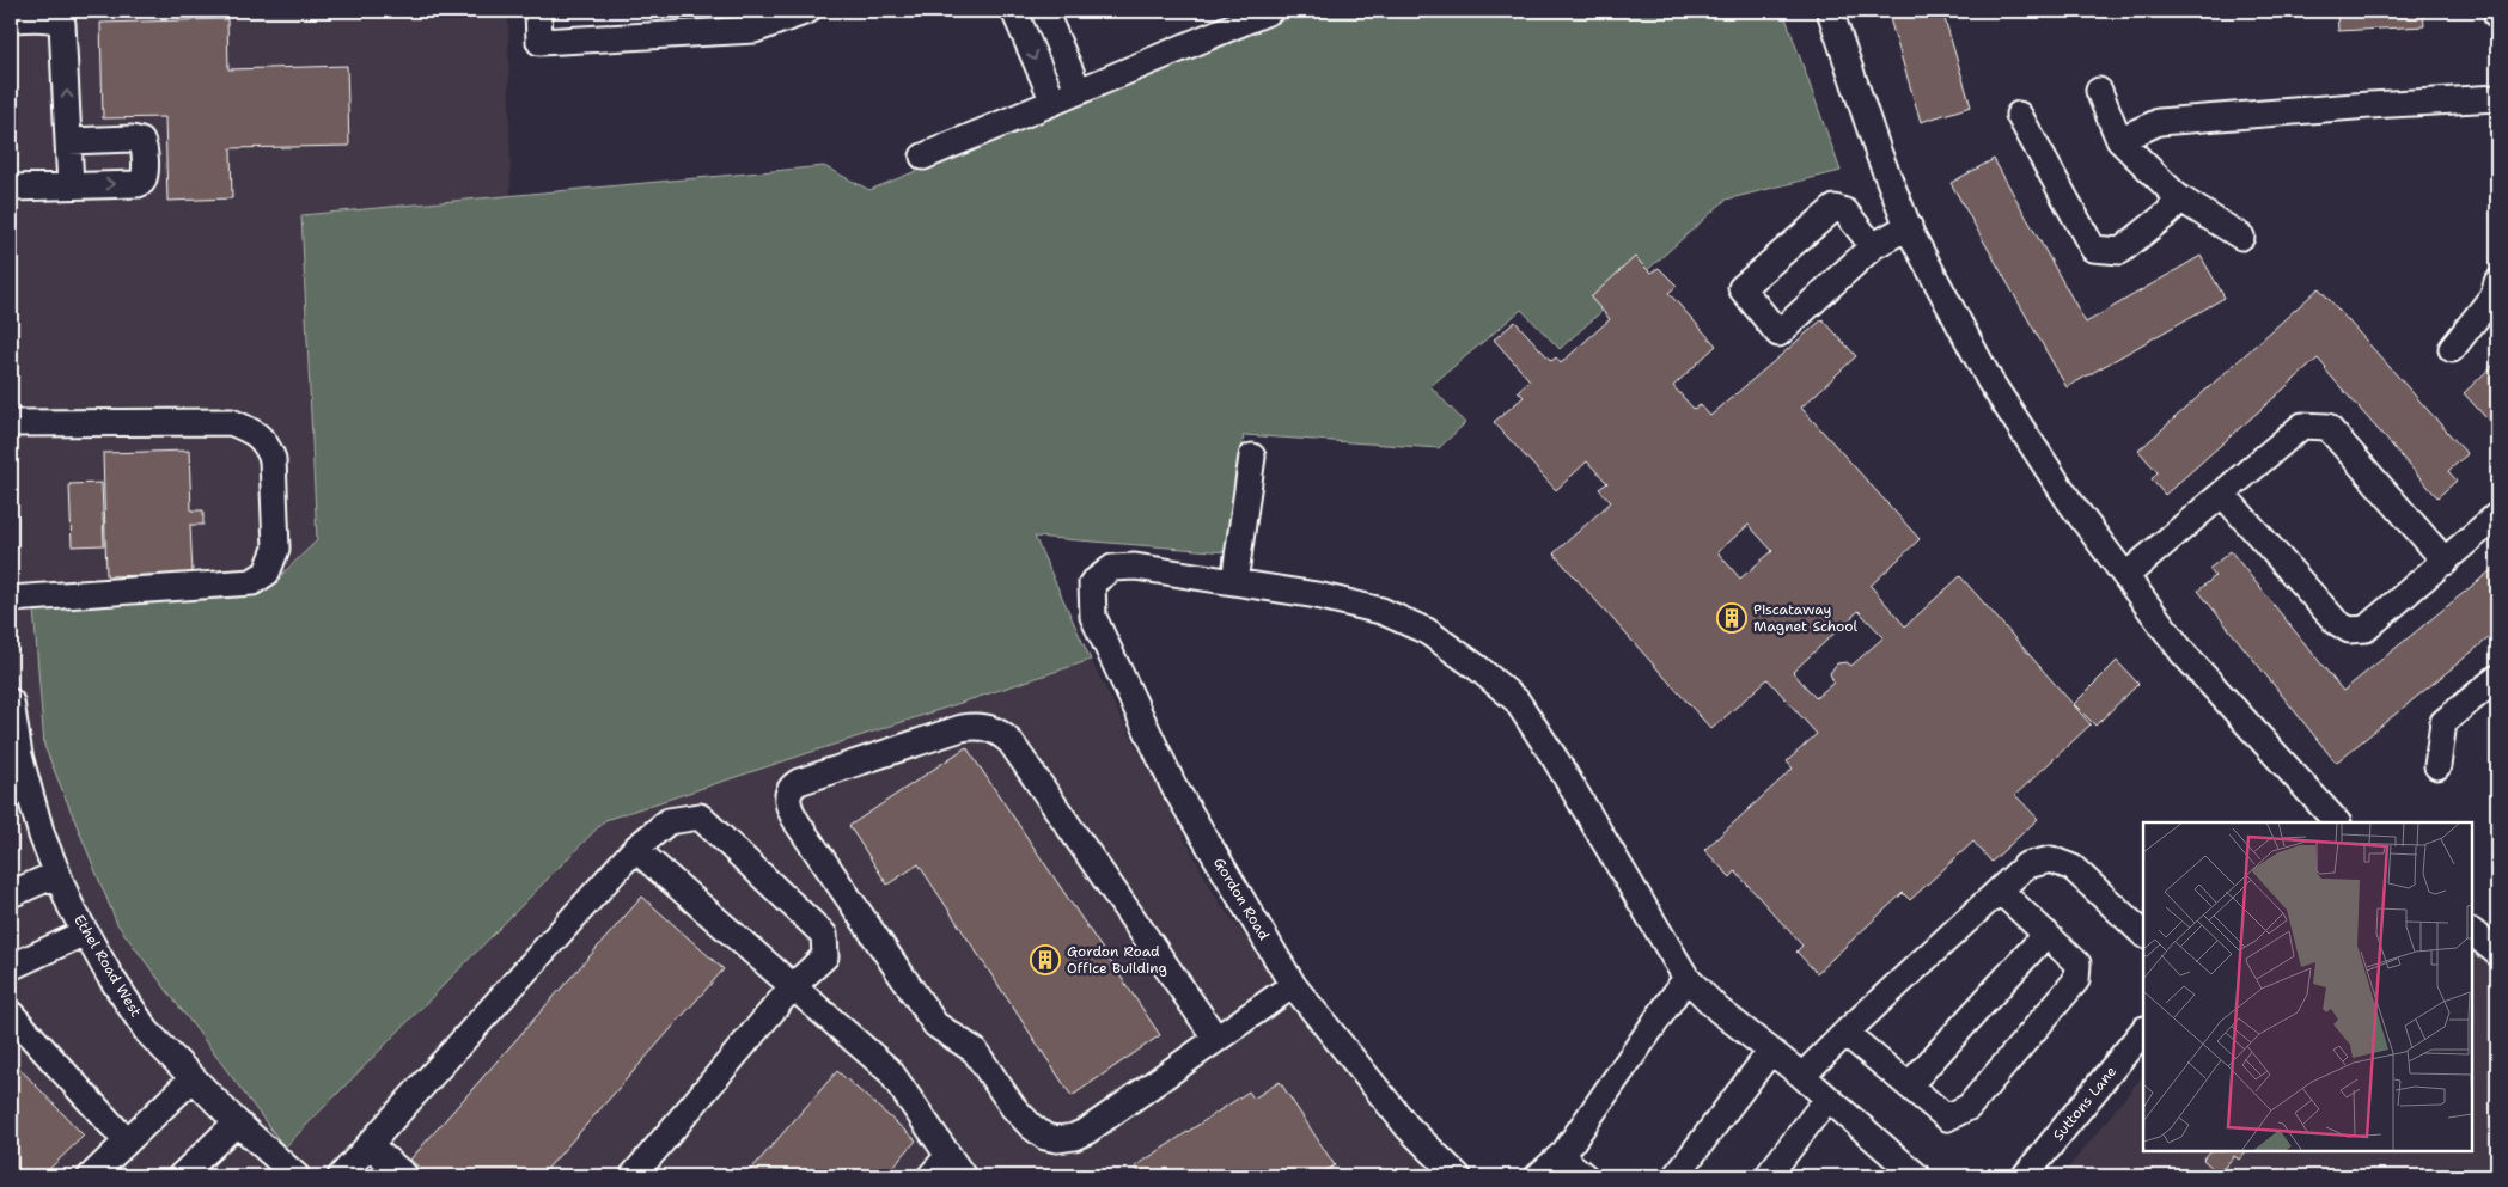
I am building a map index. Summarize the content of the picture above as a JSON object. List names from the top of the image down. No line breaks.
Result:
{"streets":{"street":["Gordon Road","Ethel Road West","Suttons Lane"]},"places":{"building":["Piscataway Magnet School","Gordon Road Office Building"]}}
